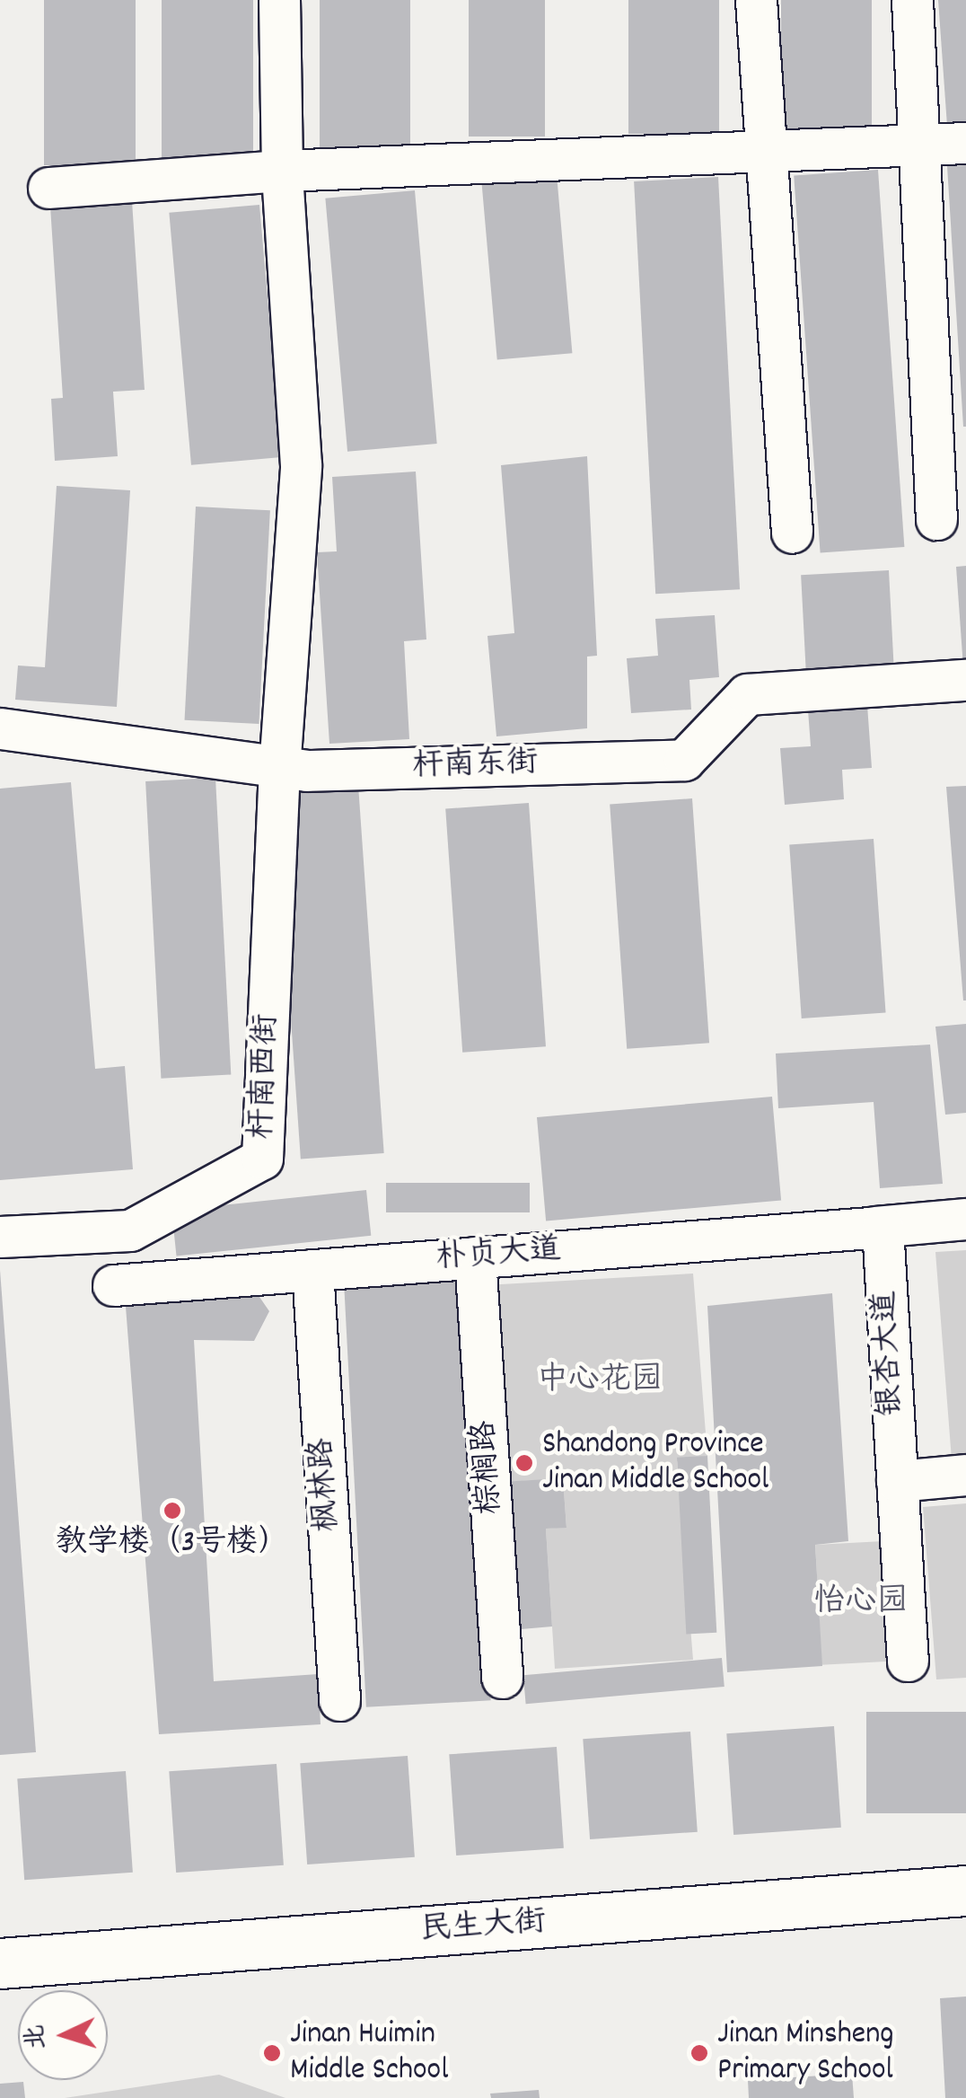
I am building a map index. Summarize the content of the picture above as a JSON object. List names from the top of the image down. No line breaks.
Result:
{"streets":{"main road":["民生大街"],"street":["杆南东街","杆南西街","朴贞大道","银杏大道","棕榈路","枫林路"]},"crossings":[["杆南东街","杆南西街"],["朴贞大道","银杏大道"],["朴贞大道","棕榈路"],["朴贞大道","枫林路"]],"parks":["中心花园","怡心园"],"places":["Shandong Province Jinan Middle School","教学楼（3号楼）","Jinan Huimin Middle School","Jinan Minsheng Primary School"],"north":"left"}
